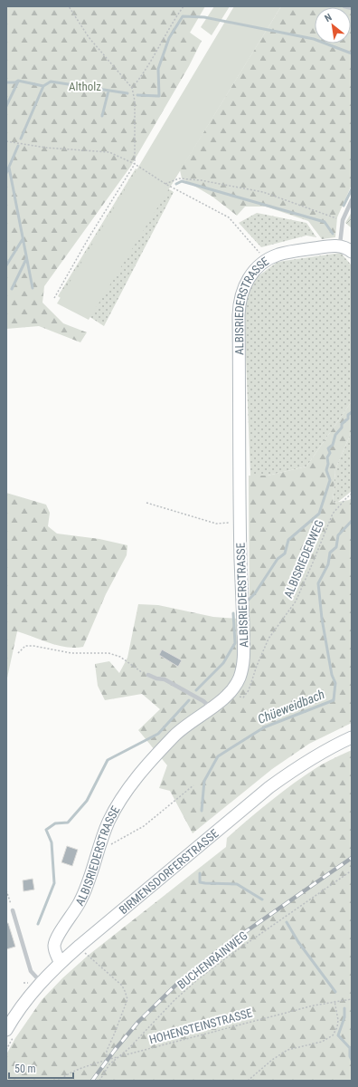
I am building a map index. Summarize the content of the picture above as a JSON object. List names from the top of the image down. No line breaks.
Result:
{"streets":{"main road":["ALBISRIEDERSTRASSE","BIRMENSDORFERSTRASSE"],"path":["ALBISRIEDERWEG","BUCHENRAINWEG","HOHENSTEINSTRASSE"]},"crossings":[["ALBISRIEDERSTRASSE","ALBISRIEDERWEG"],["ALBISRIEDERSTRASSE","BIRMENSDORFERSTRASSE"],["BUCHENRAINWEG","HOHENSTEINSTRASSE"]],"water":["Chüeweidbach"],"parks":["Altholz"],"scale_bar":"50 m","north":"top left"}
